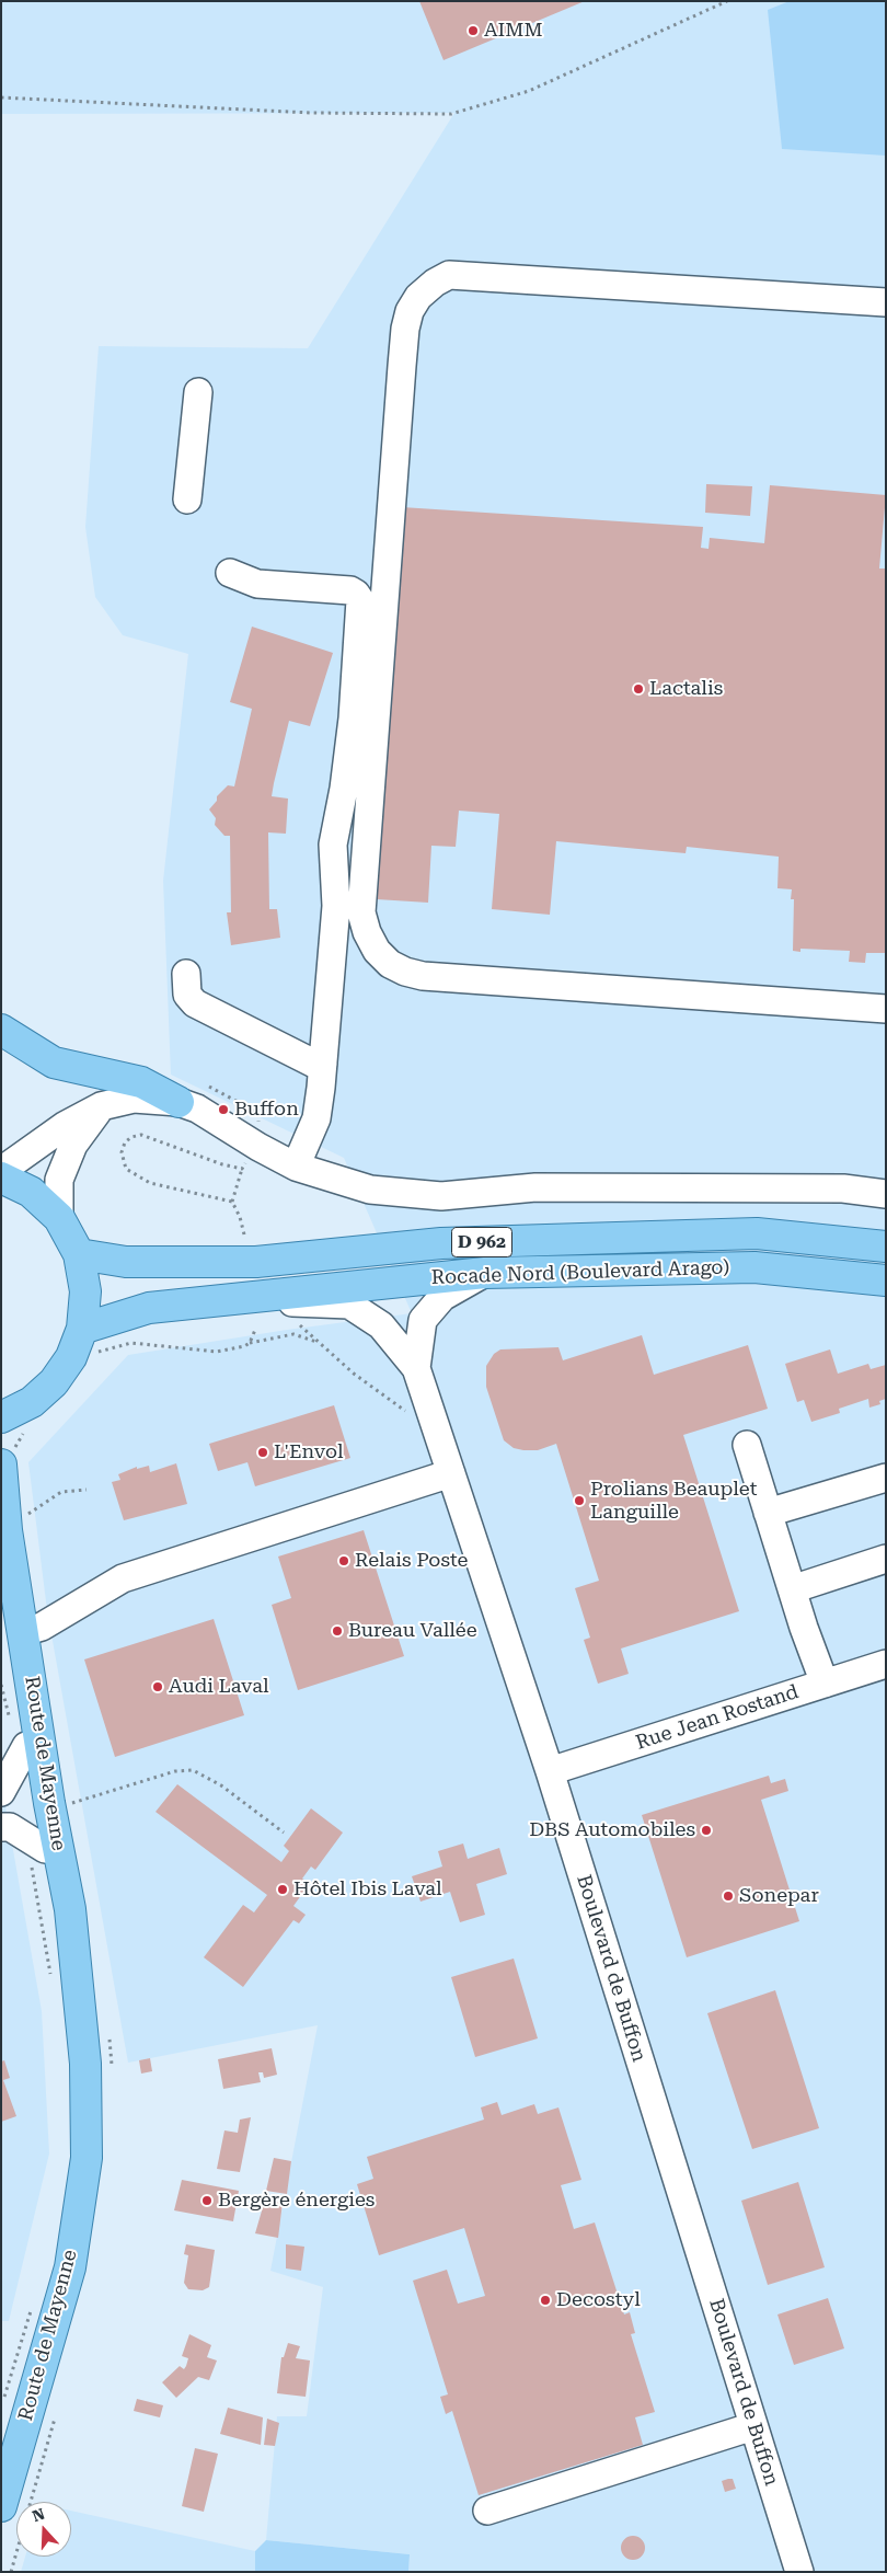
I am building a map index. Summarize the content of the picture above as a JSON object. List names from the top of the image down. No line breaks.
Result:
{"streets":{"main road":["D 962","Rocade Nord (Boulevard Arago)","Route de Mayenne"],"street":["Rue Jean Rostand","Boulevard de Buffon"]},"crossings":[["Rue Jean Rostand","Boulevard de Buffon"]],"places":["AIMM","Lactalis","Buffon","L'Envol","Prolians Beauplet Languille","Relais Poste","Bureau Vallée","Audi Laval","DBS Automobiles","Hôtel Ibis Laval","Sonepar","Bergère énergies","Decostyl"],"north":"top"}
